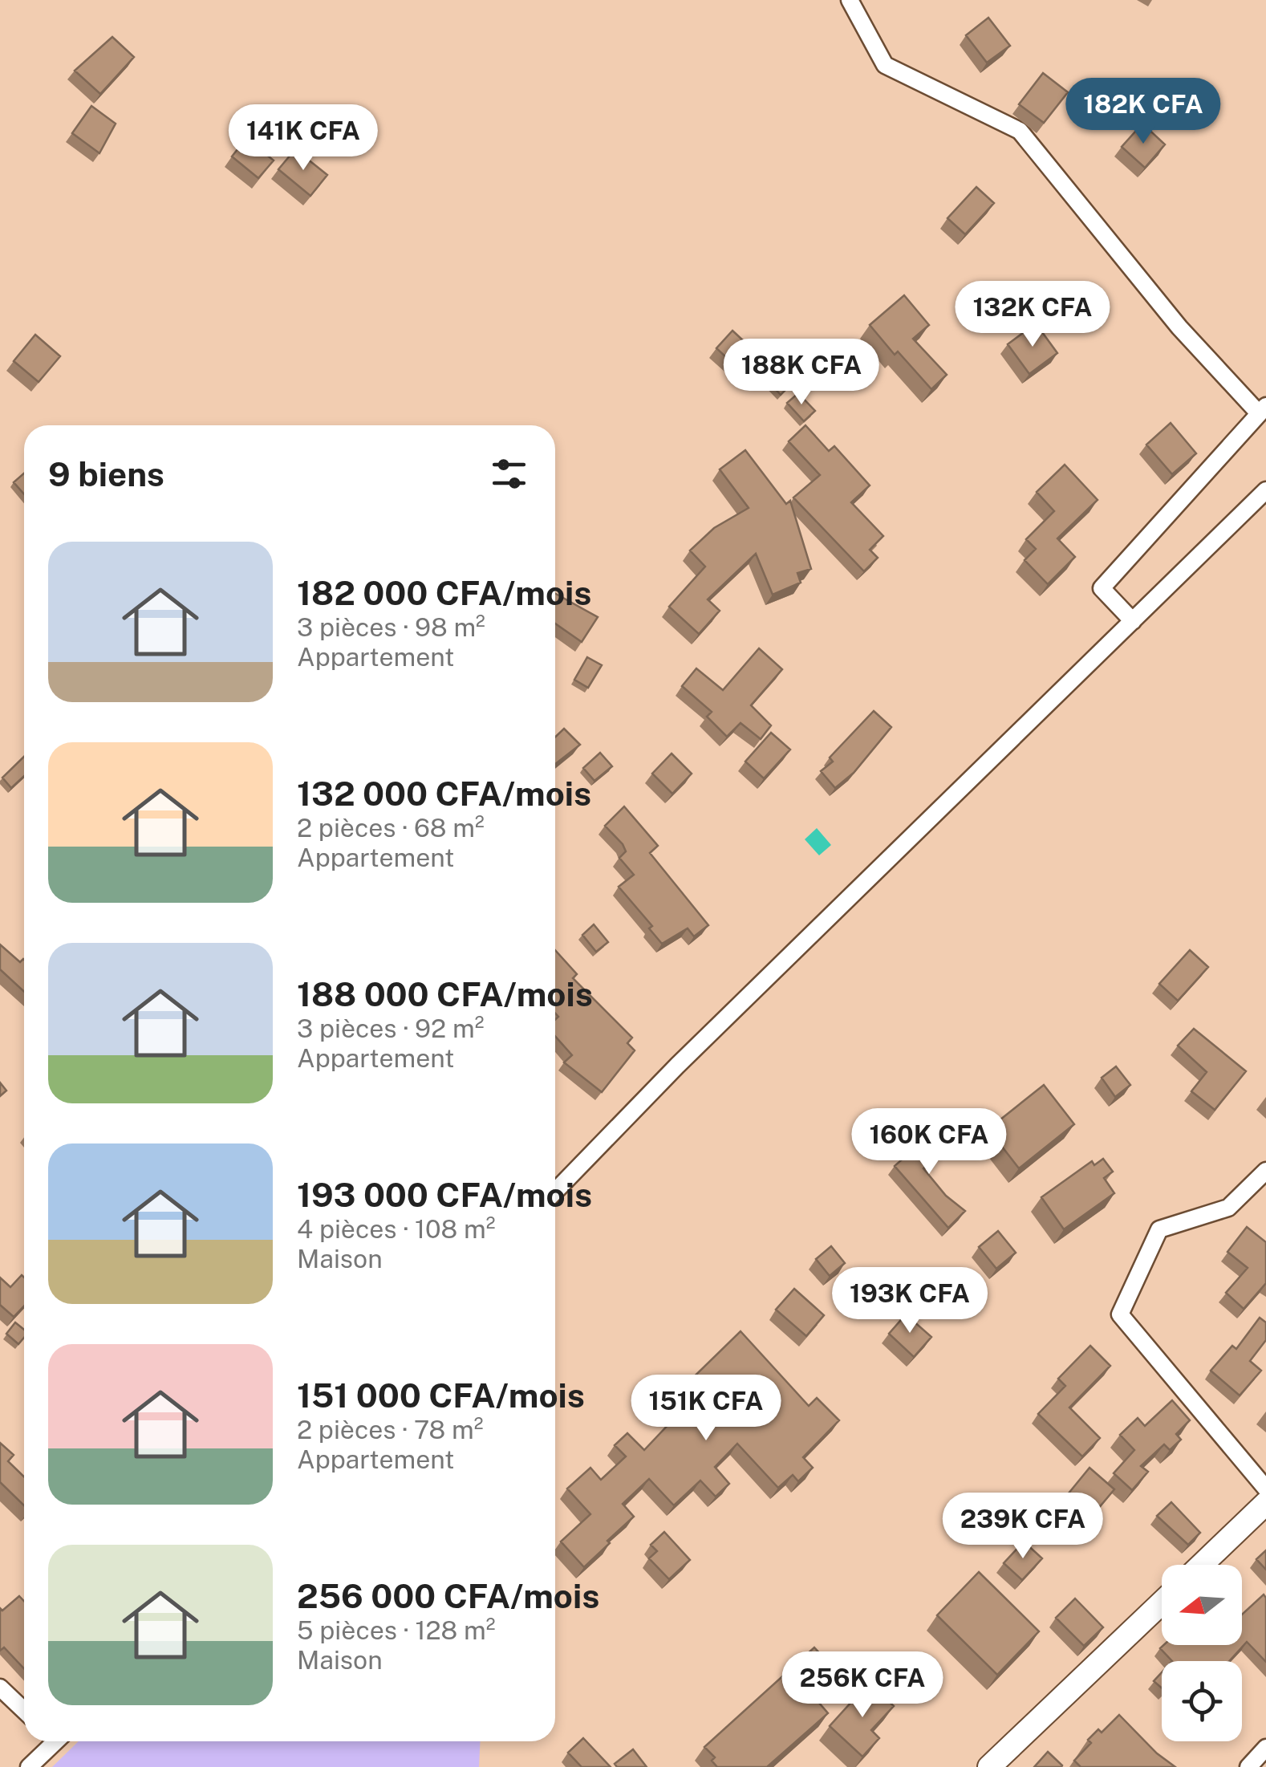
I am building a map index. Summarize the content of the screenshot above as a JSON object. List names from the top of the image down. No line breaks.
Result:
{"north":"left","page":{"price":["182K CFA","141K CFA","132K CFA","188K CFA","160K CFA","193K CFA","151K CFA","239K CFA","256K CFA"],"heading":"9 biens","list":[{"name":"182 000 CFA/mois","note":"3 pièces · 98 m² · Appartement"},{"name":"132 000 CFA/mois","note":"2 pièces · 68 m² · Appartement"},{"name":"188 000 CFA/mois","note":"3 pièces · 92 m² · Appartement"},{"name":"193 000 CFA/mois","note":"4 pièces · 108 m² · Maison"},{"name":"151 000 CFA/mois","note":"2 pièces · 78 m² · Appartement"},{"name":"256 000 CFA/mois","note":"5 pièces · 128 m² · Maison"}]}}
